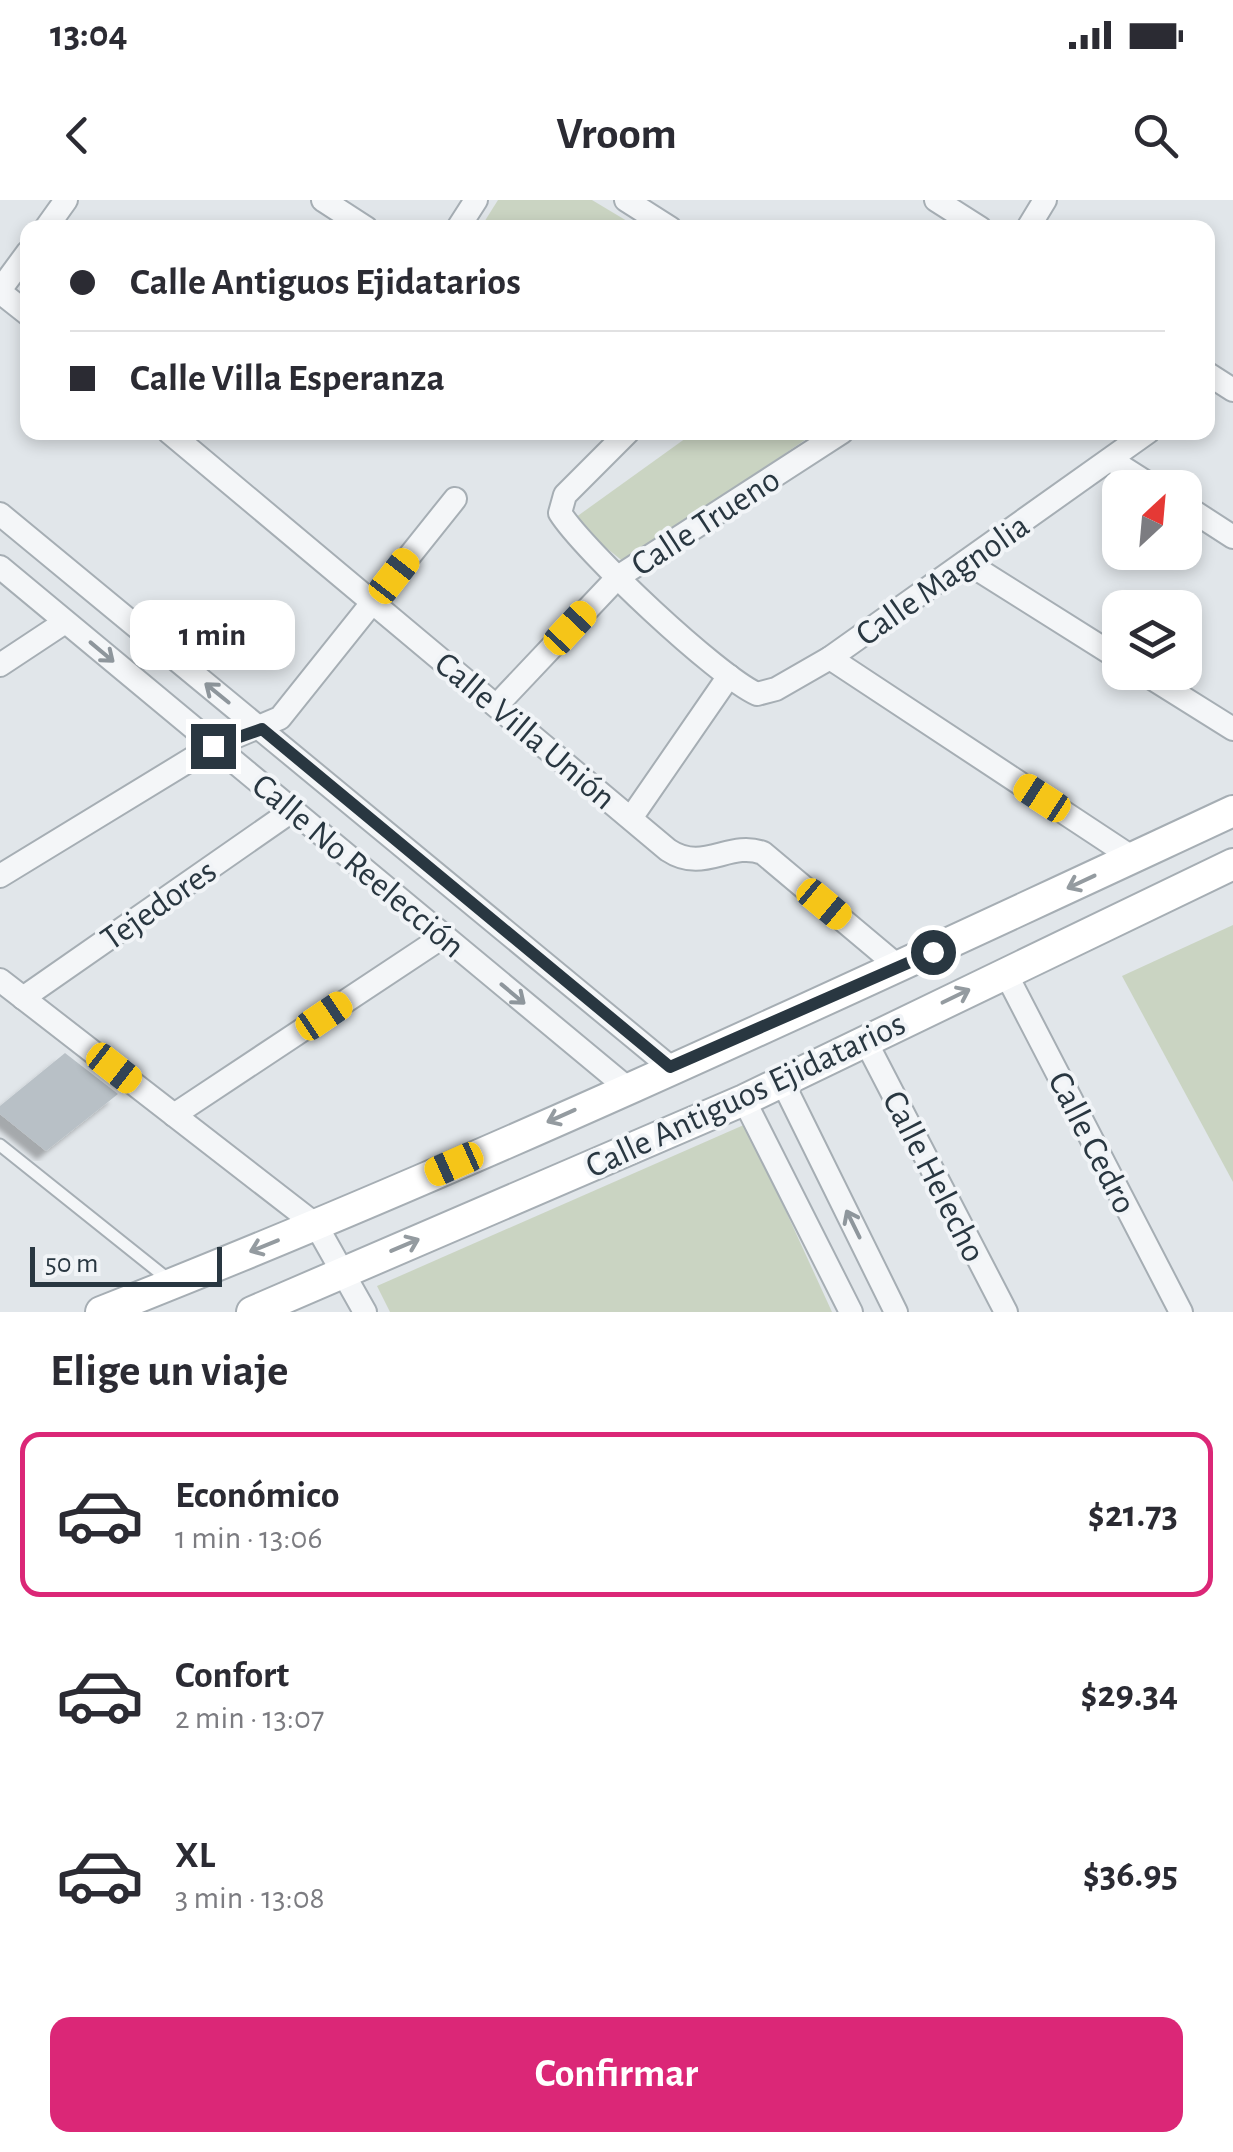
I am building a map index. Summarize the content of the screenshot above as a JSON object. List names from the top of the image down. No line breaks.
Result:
{"streets":{"street":["Calle Trueno","Calle Magnolia","Calle Villa Unión","Calle No Reelección","Tejedores","Calle Antiguos Ejidatarios","Calle Cedro","Calle Helecho"]},"crossings":[["Calle Trueno","Calle Villa Unión"],["Calle Villa Unión","Calle Antiguos Ejidatarios"],["Calle No Reelección","Tejedores"],["Calle No Reelección","Calle Antiguos Ejidatarios"],["Calle Antiguos Ejidatarios","Calle Cedro"],["Calle Antiguos Ejidatarios","Calle Helecho"]],"scale_bar":"50 m","north":"top right","page":{"status":"13:04","header":"Vroom","banner":["Calle Antiguos Ejidatarios","Calle Villa Esperanza"],"bubble":"1 min","scale":"50 m","heading":"Elige un viaje","list":[{"name":"Económico","note":"1 min · 13:06","value":"$21.73"},{"name":"Confort","note":"2 min · 13:07","value":"$29.34"},{"name":"XL","note":"3 min · 13:08","value":"$36.95"}],"buttons":"Confirmar"}}
